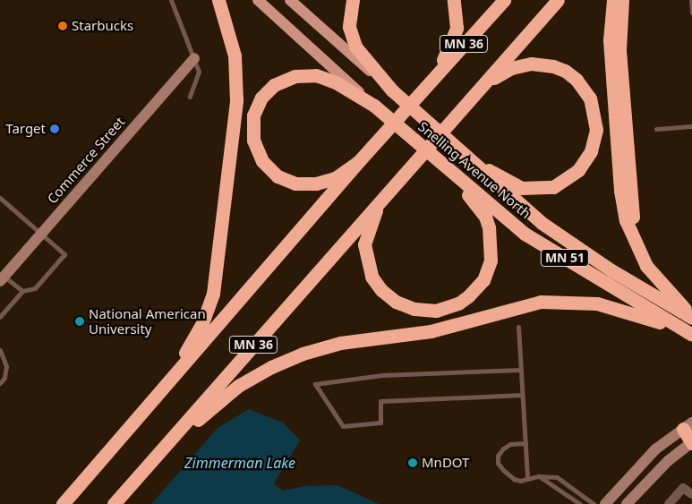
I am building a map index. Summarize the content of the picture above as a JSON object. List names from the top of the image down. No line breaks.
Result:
{"streets":{"highway":["MN 36","Snelling Avenue North","MN 51"],"street":["Commerce Street"]},"water":["Zimmerman Lake"],"places":["Starbucks","Target","National American University","MnDOT"]}
